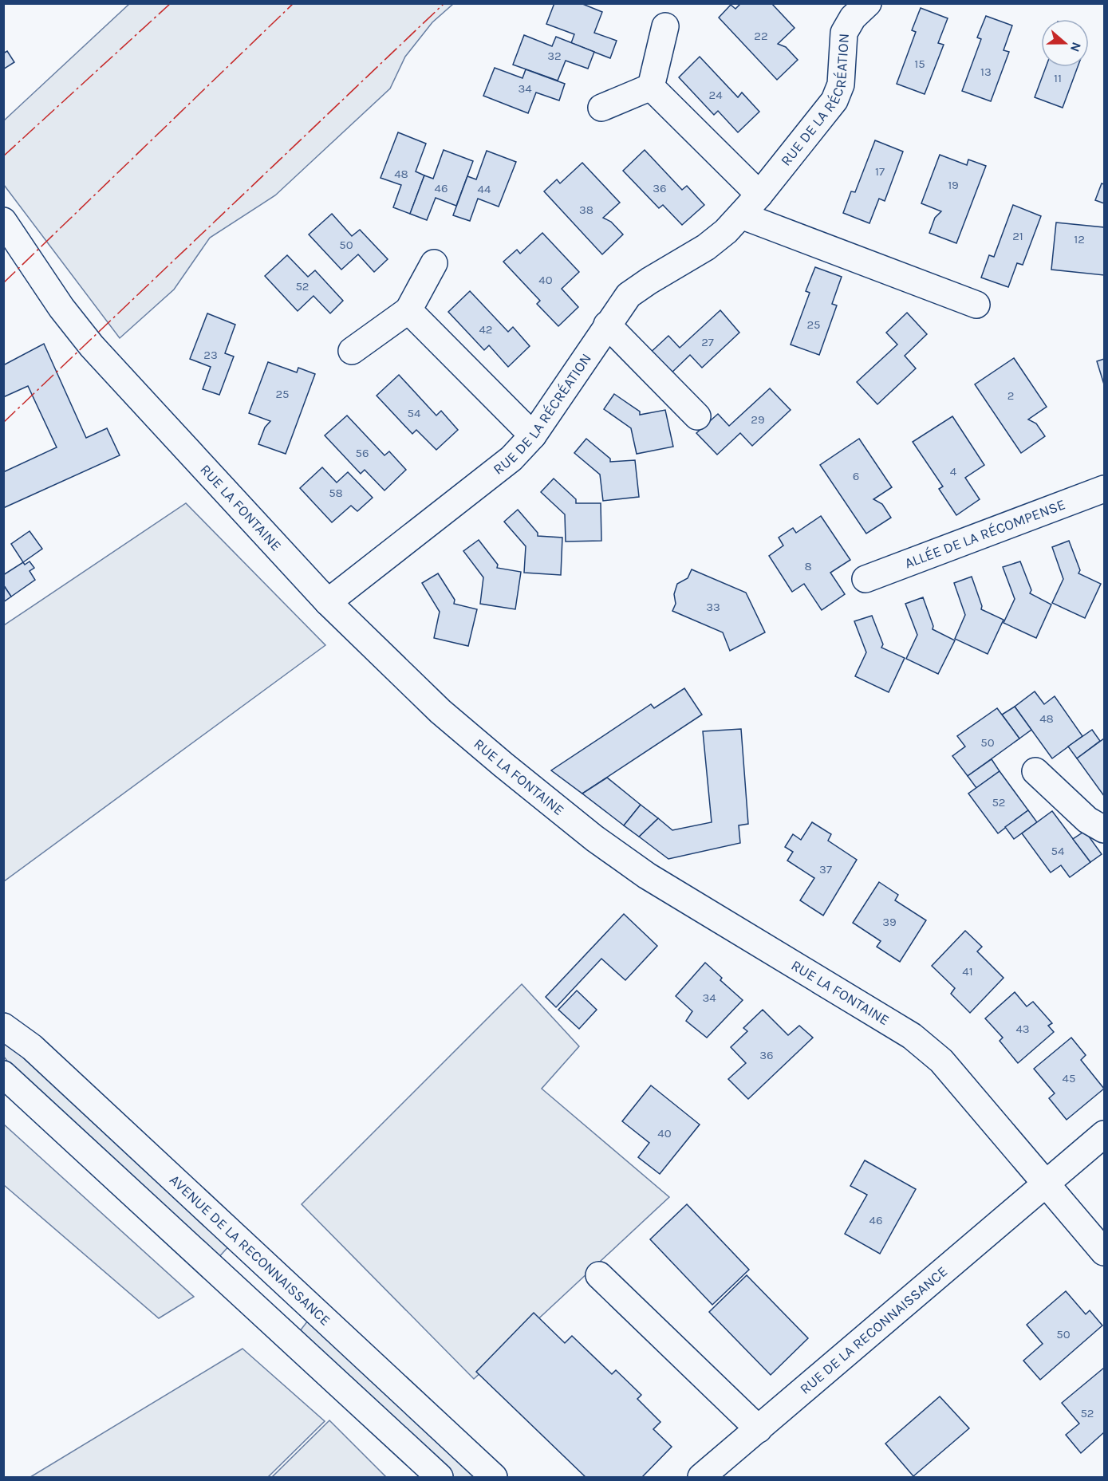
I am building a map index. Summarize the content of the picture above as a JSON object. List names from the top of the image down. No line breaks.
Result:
{"streets":{"street":["RUE DE LA RÉCRÉATION","RUE LA FONTAINE","ALLÉE DE LA RÉCOMPENSE","AVENUE DE LA RECONNAISSANCE","RUE DE LA RECONNAISSANCE"]},"crossings":[["RUE DE LA RÉCRÉATION","RUE LA FONTAINE"],["RUE LA FONTAINE","RUE DE LA RECONNAISSANCE"]],"house_numbers":["22","32","15","13","11","34","24","17","48","19","46","36","44","38","21","12","50","40","52","25","42","27","23","25","2","54","29","56","4","6","58","8","33","48","50","52","54","37","39","41","34","43","36","45","40","46","50","52"],"north":"right"}
